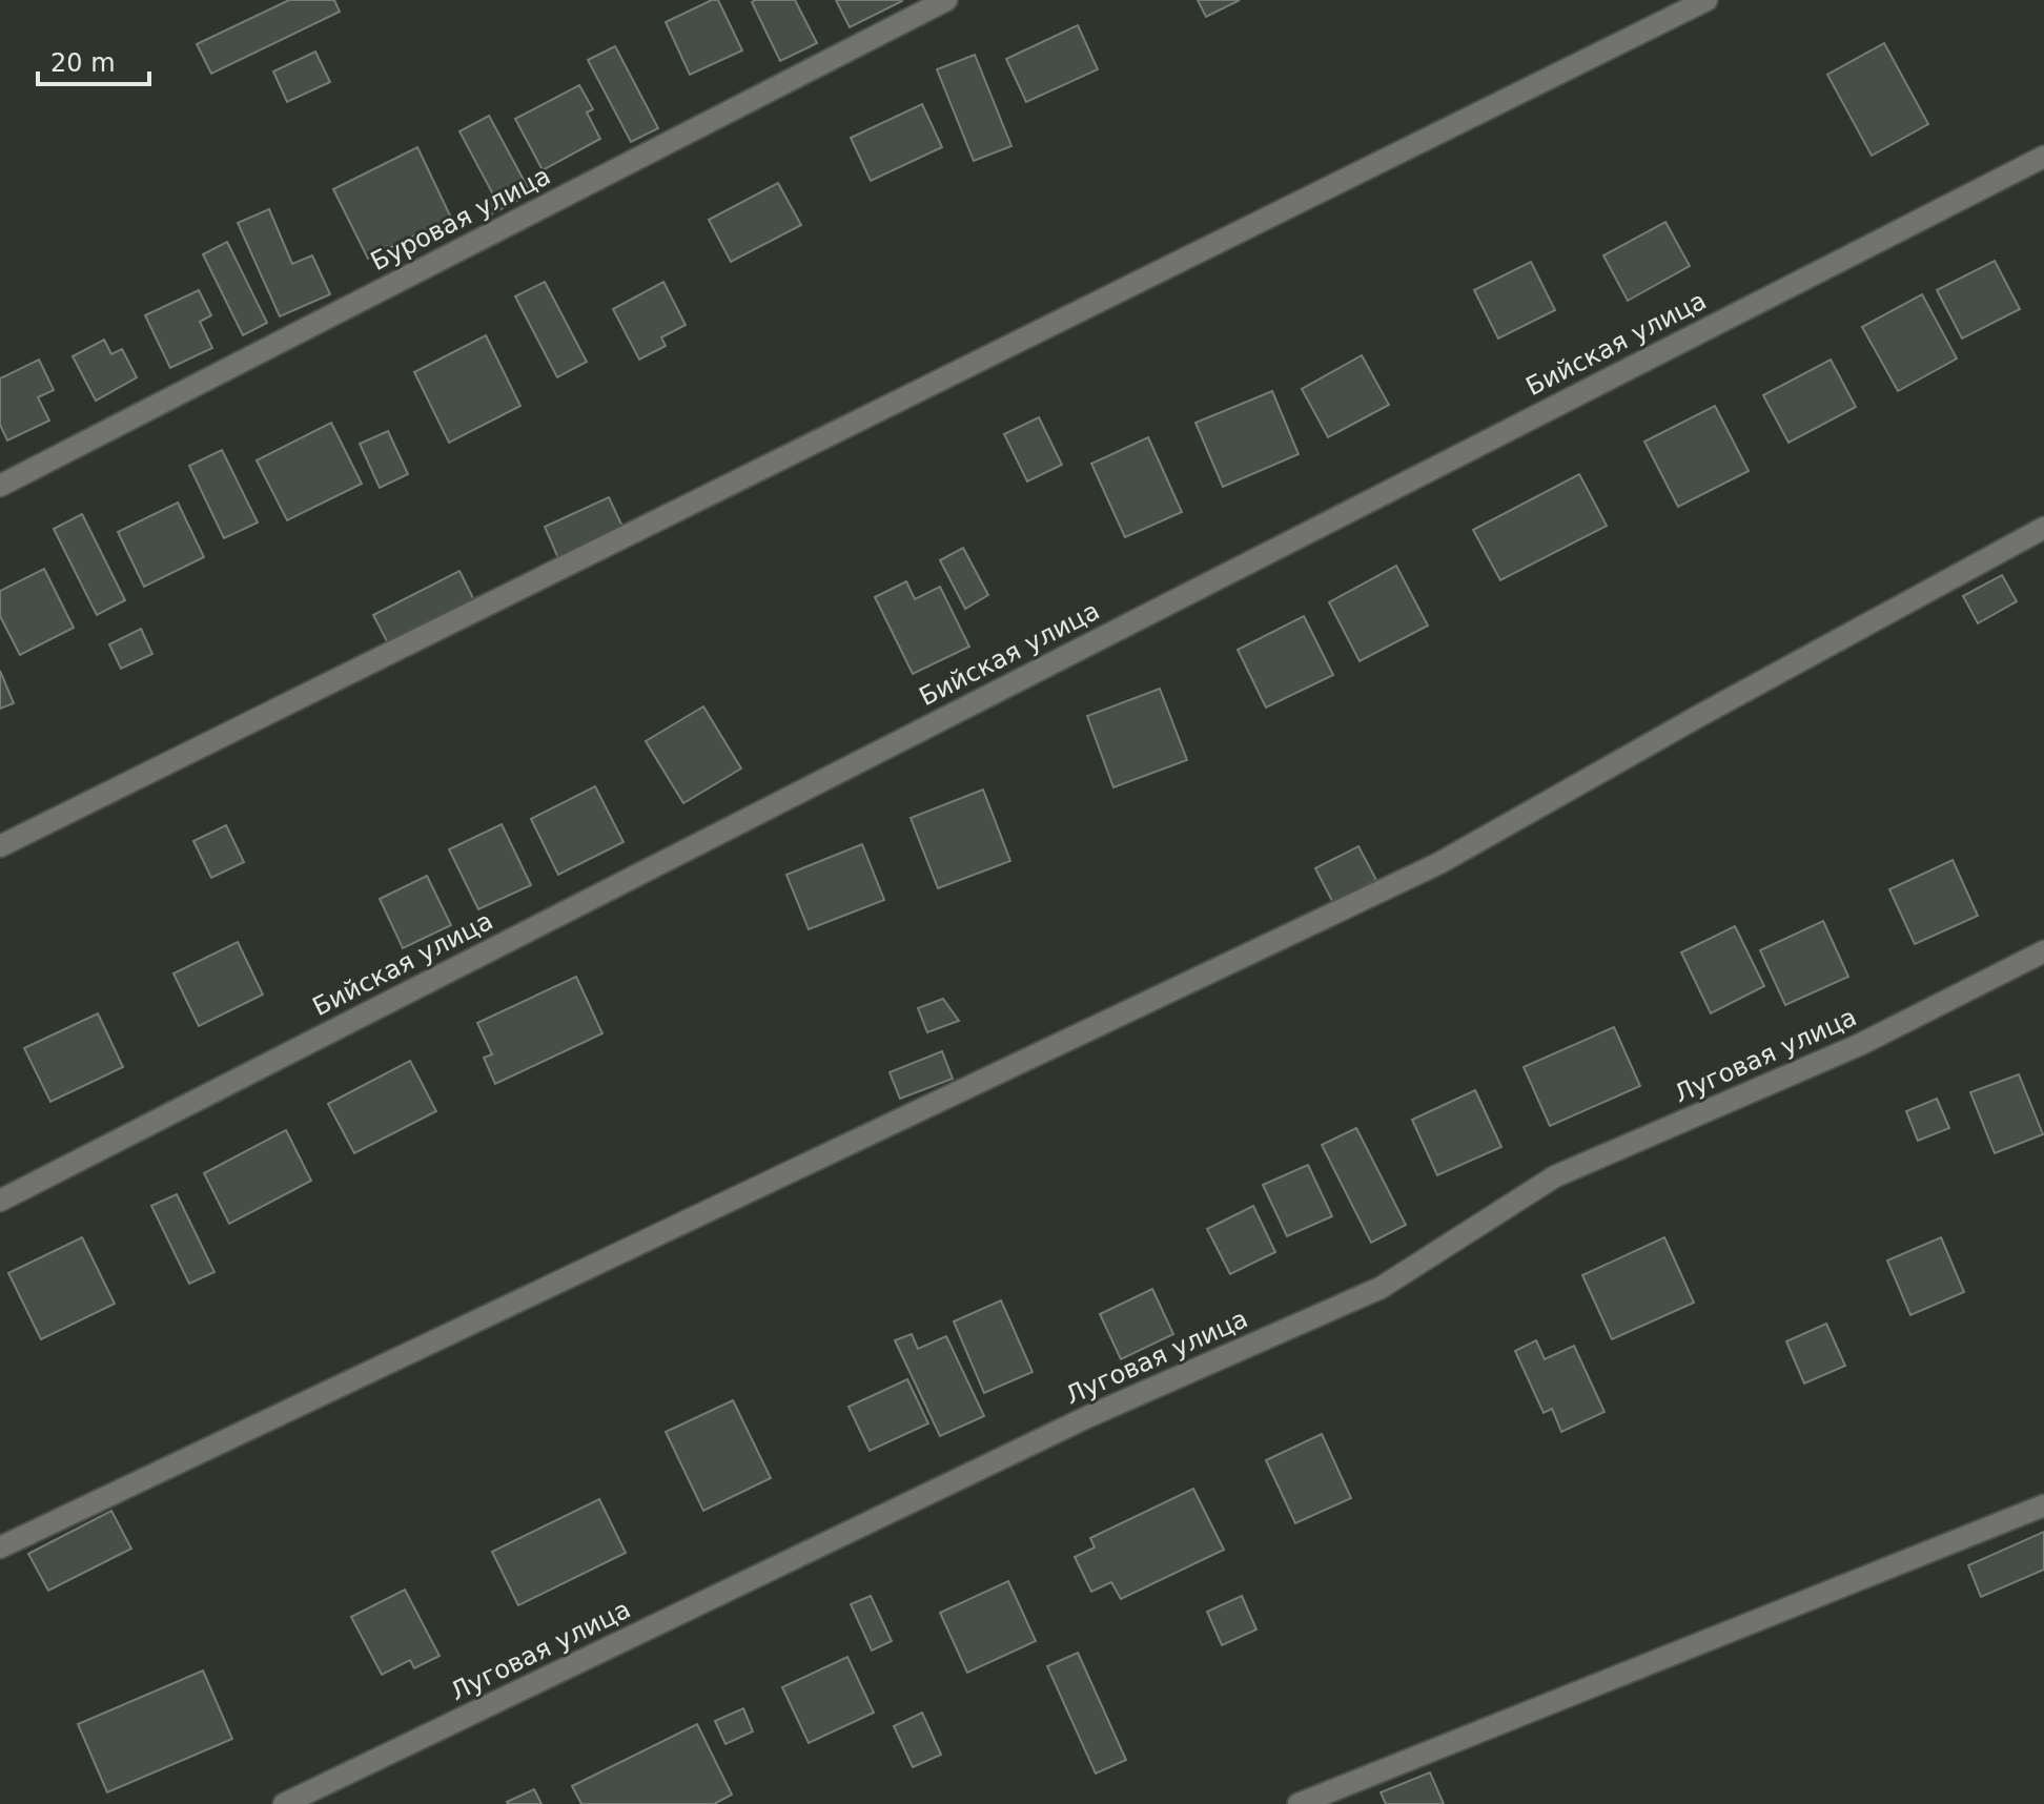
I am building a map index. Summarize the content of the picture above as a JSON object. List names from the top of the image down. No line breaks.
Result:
{"streets":{"street":["Буровая улица","Бийская улица","Луговая улица"]},"scale_bar":"20 m"}
